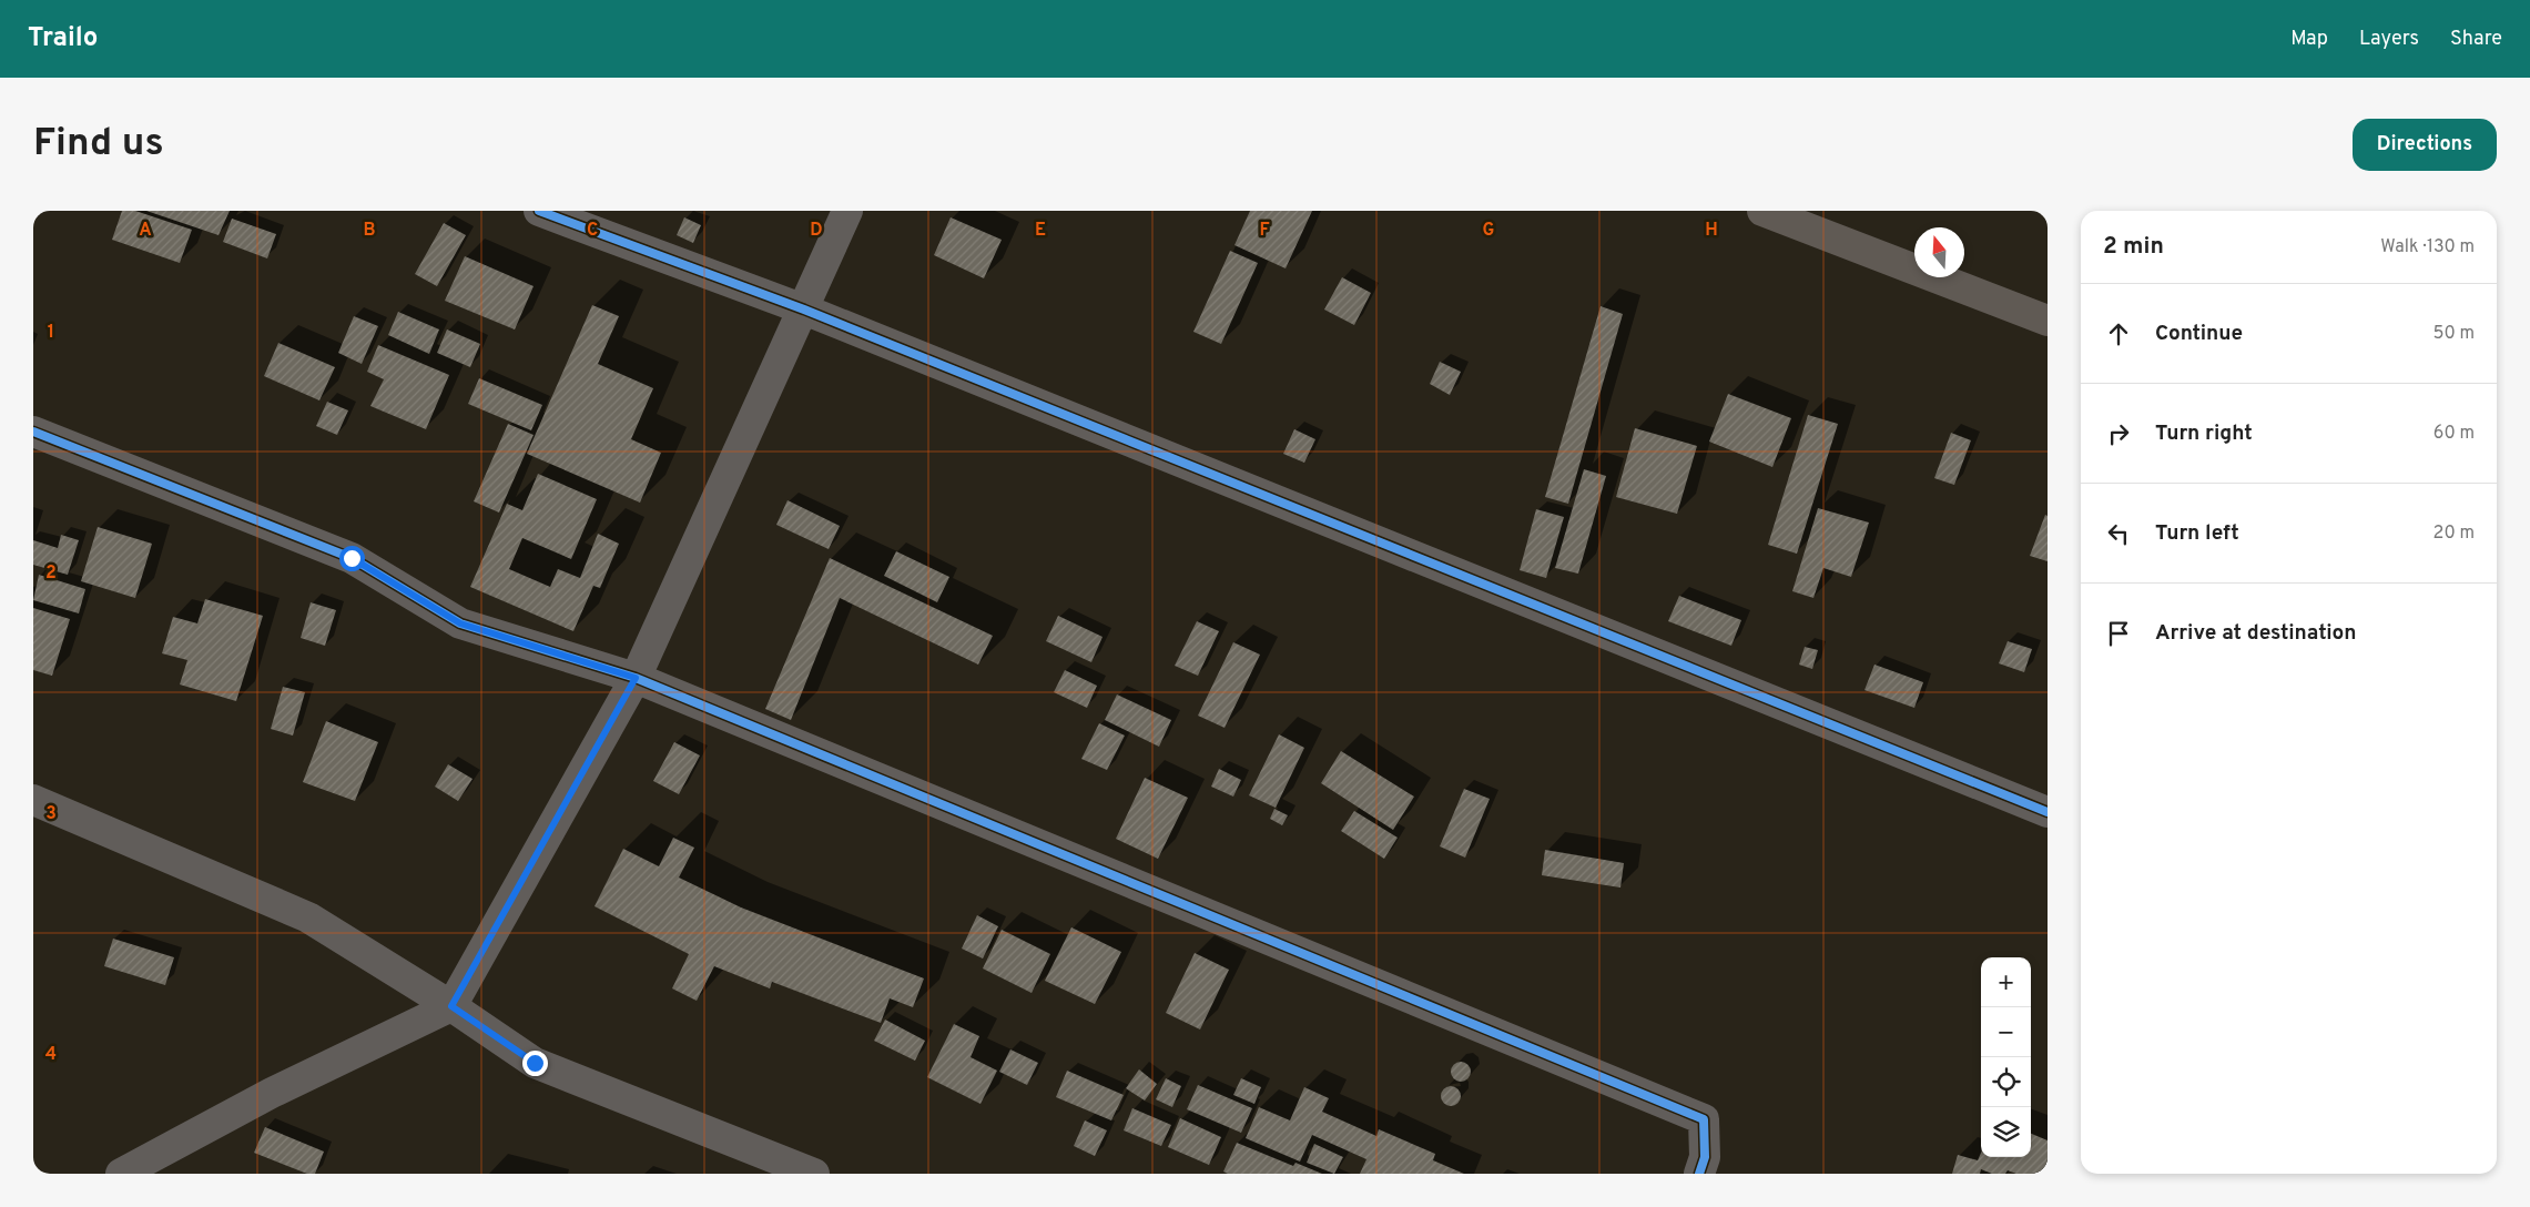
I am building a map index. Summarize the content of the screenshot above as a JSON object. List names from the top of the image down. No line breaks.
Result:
{"north":"top","page":{"header":"Trailo","nav":["Map","Layers","Share"],"buttons":"Directions","title":"Find us","heading":["2 min","Walk · 130 m"],"list":[["Continue","50 m"],["Turn right","60 m"],["Turn left","20 m"],"Arrive at destination"],"map_buttons":["+","−"]},"grid":{"columns":["A","B","C","D","E","F","G","H"],"rows":["1","2","3","4"]}}
